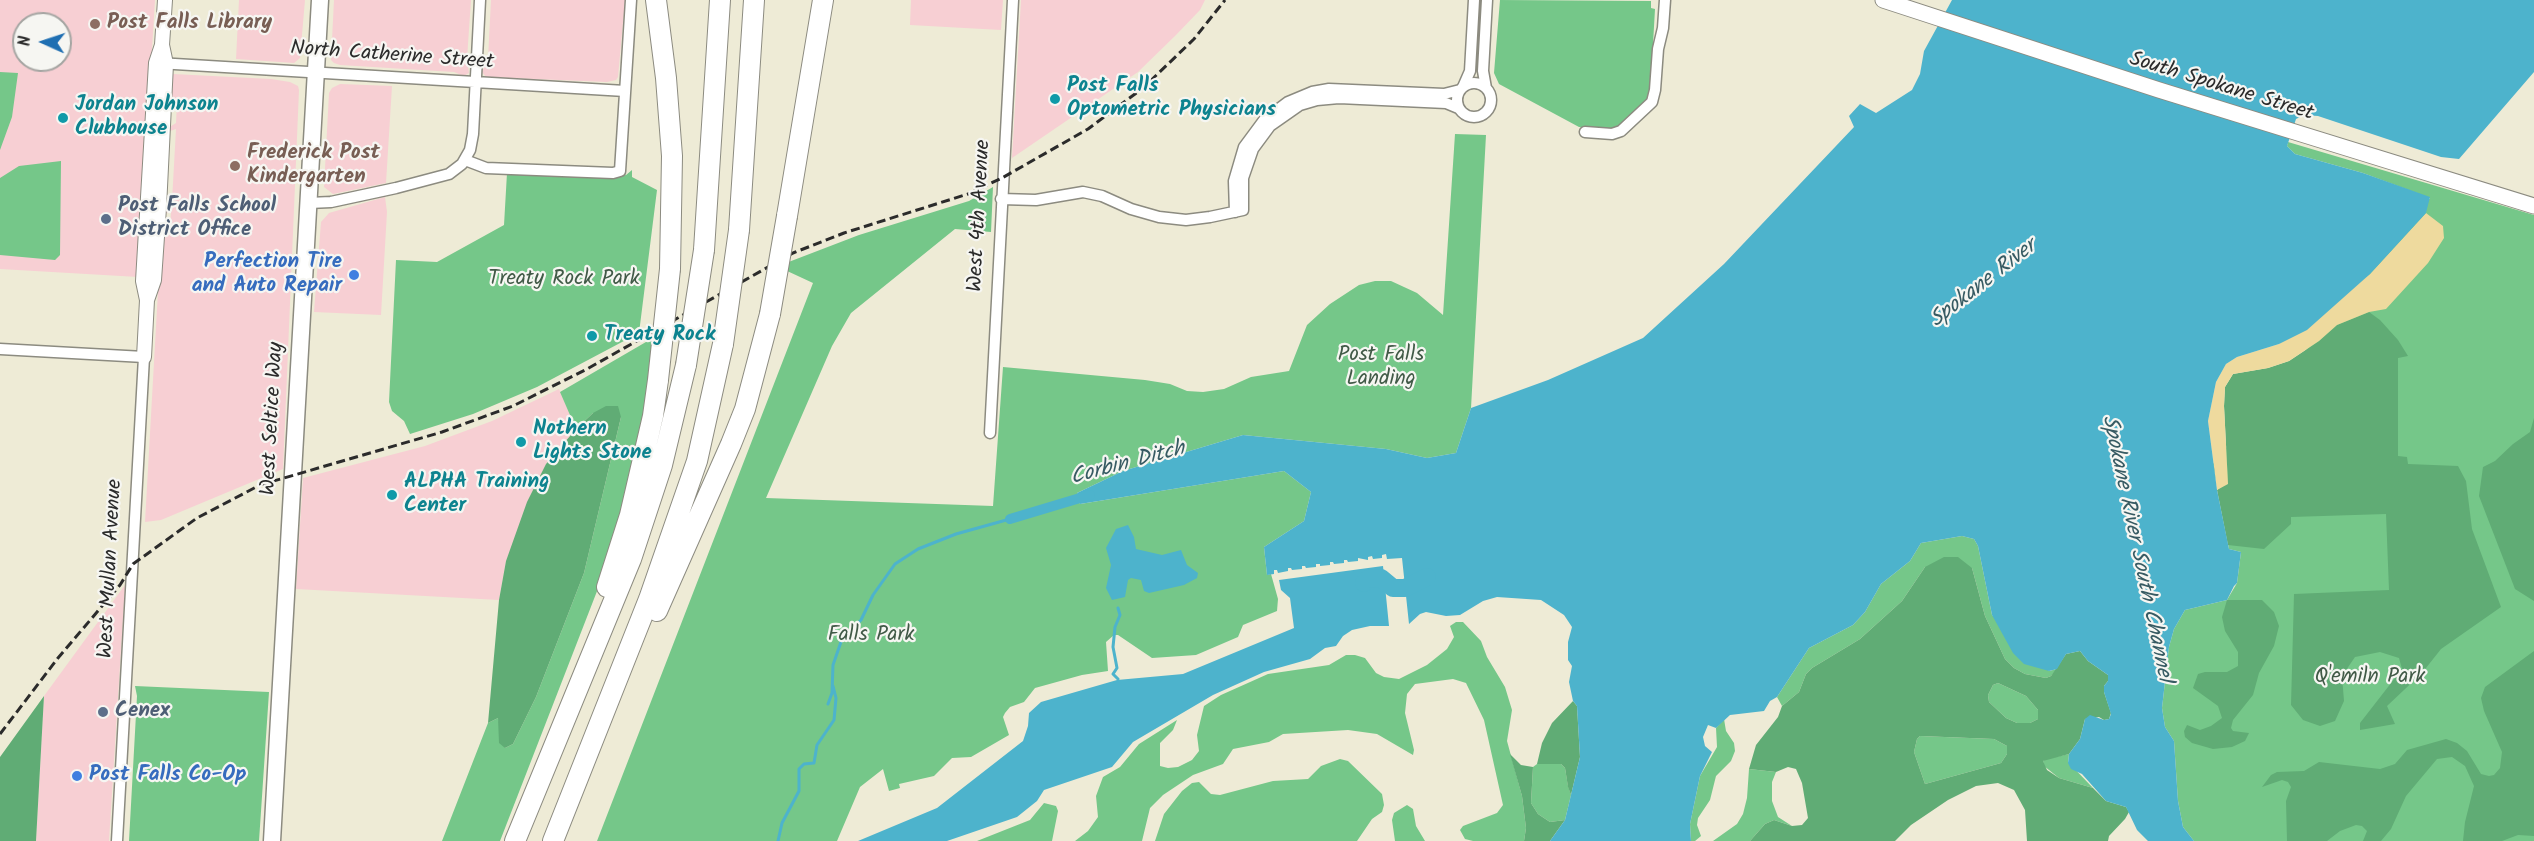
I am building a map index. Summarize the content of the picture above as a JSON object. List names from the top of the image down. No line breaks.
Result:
{"streets":{"main road":["South Spokane Street","West Seltice Way"],"street":["North Catherine Street","West 4th Avenue","West Mullan Avenue"]},"crossings":[["North Catherine Street","West Seltice Way"],["North Catherine Street","West Mullan Avenue"]],"water":["Spokane River","Corbin Ditch","Spokane River South Channel"],"parks":["Treaty Rock Park","Post Falls Landing","Falls Park","Q'emiln Park"],"places":["Post Falls Library","Post Falls Optometric Physicians","Jordan Johnson Clubhouse","Frederick Post Kindergarten","Post Falls School District Office","Perfection Tire and Auto Repair","Treaty Rock","Nothern Lights Stone","ALPHA Training Center","Cenex","Post Falls Co-Op"],"north":"left"}
